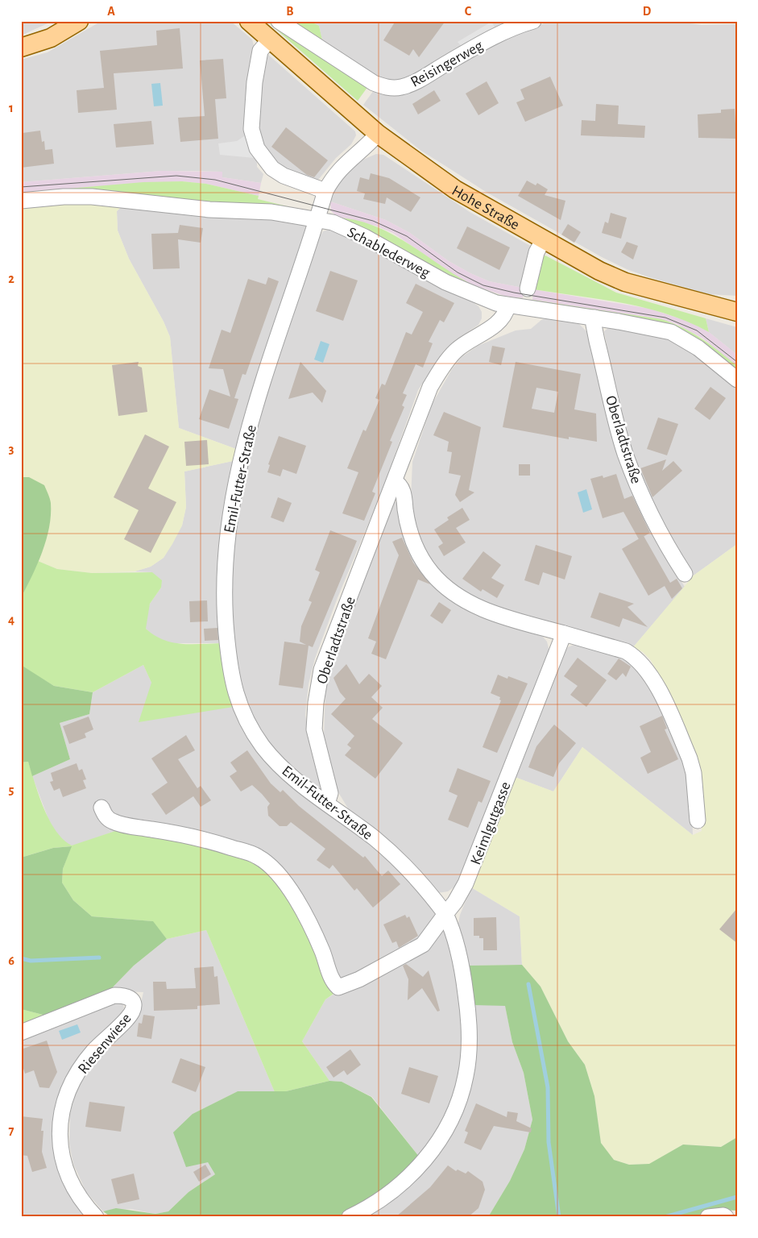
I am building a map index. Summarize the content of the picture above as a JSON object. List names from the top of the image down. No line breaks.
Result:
{"streets":{"main road":["Hohe Straße"],"street":["Reisingerweg","Schablederweg","Oberladtstraße","Emil-Futter-Straße","Keimlgutgasse","Riesenwiese"]},"crossings":[["Hohe Straße","Emil-Futter-Straße"],["Schablederweg","Oberladtstraße"],["Schablederweg","Emil-Futter-Straße"],["Oberladtstraße","Emil-Futter-Straße"],["Emil-Futter-Straße","Keimlgutgasse"]],"grid":{"columns":["A","B","C","D"],"rows":["1","2","3","4","5","6","7"]}}
